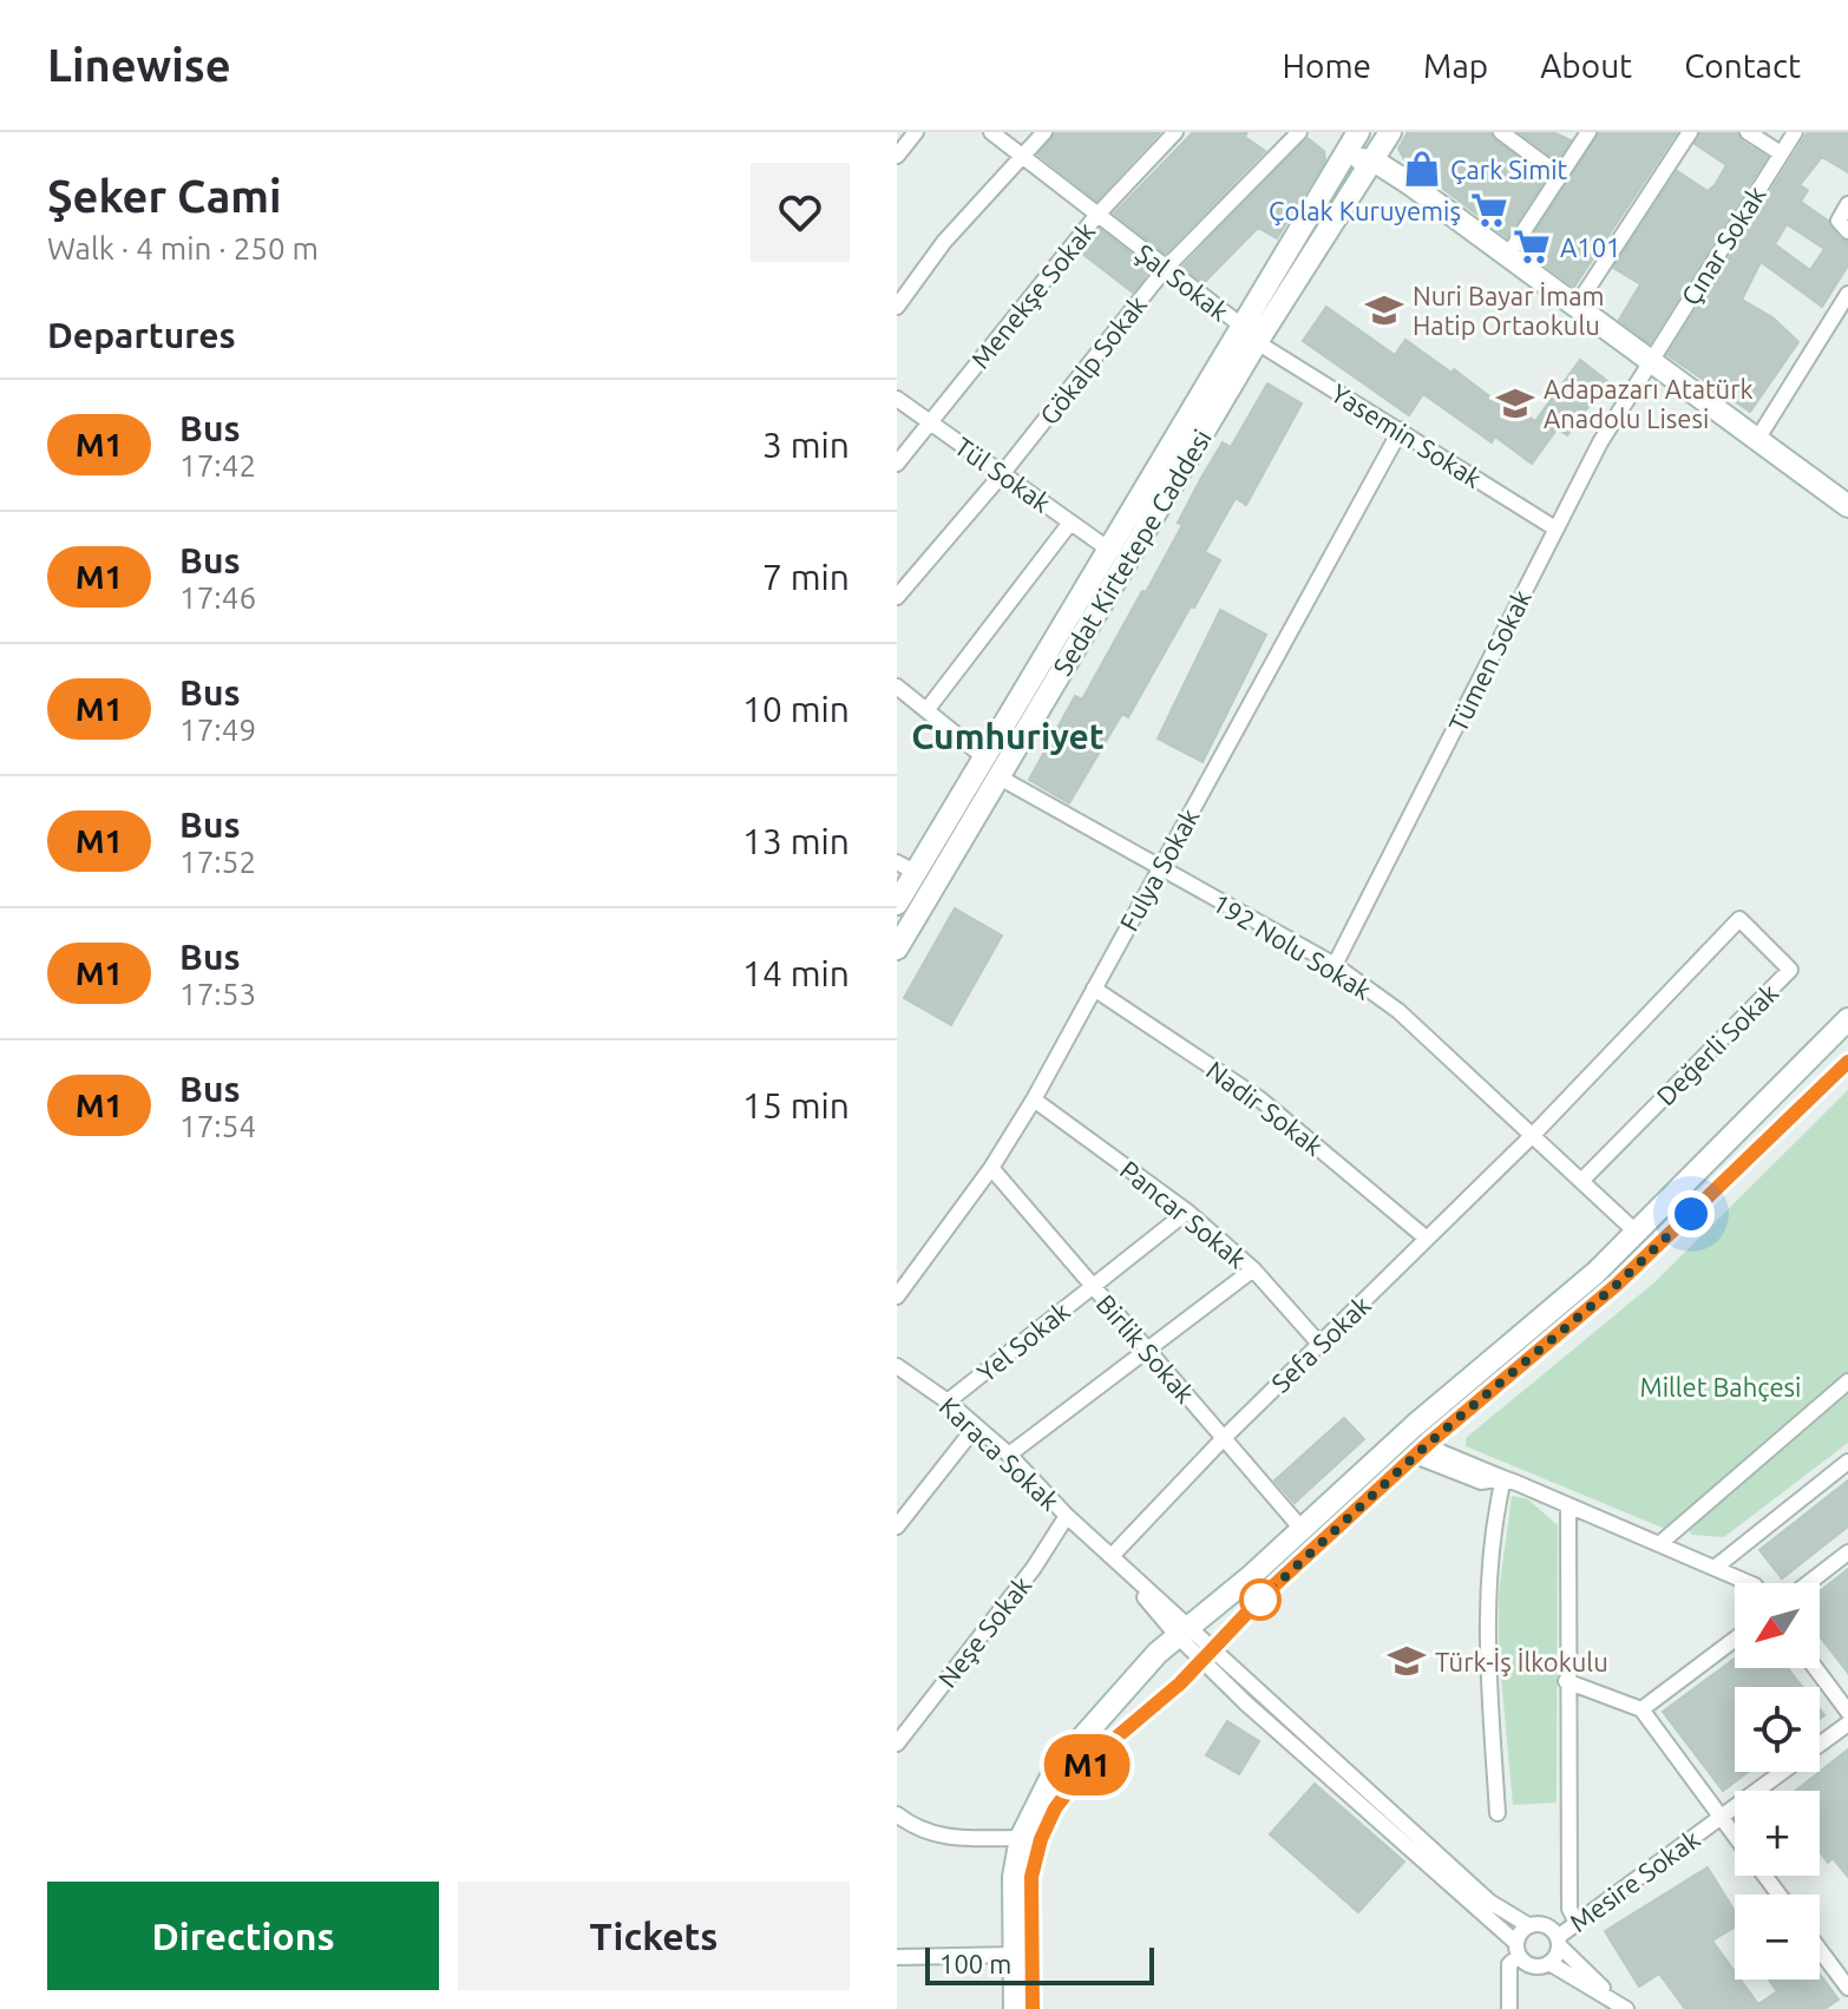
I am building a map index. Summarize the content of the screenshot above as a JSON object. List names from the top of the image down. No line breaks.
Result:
{"streets":{"main road":["Sedat Kirtetepe Caddesi"],"street":["Çınar Sokak","Şal Sokak","Menekşe Sokak","Gökalp Sokak","Yasemin Sokak","Tül Sokak","Tümen Sokak","Fulya Sokak","192 Nolu Sokak","Değerli Sokak","Nadir Sokak","Pancar Sokak","Yel Sokak","Sefa Sokak","Birlik Sokak","Karaca Sokak","Neşe Sokak","Mesire Sokak"]},"crossings":[["Çınar Sokak","Tümen Sokak"],["Şal Sokak","Menekşe Sokak"],["Şal Sokak","Gökalp Sokak"],["Şal Sokak","Sedat Kirtetepe Caddesi"],["Menekşe Sokak","Tül Sokak"],["Gökalp Sokak","Tül Sokak"],["Yasemin Sokak","Sedat Kirtetepe Caddesi"],["Yasemin Sokak","Tümen Sokak"],["Yasemin Sokak","Fulya Sokak"],["Tül Sokak","Sedat Kirtetepe Caddesi"],["Sedat Kirtetepe Caddesi","192 Nolu Sokak"],["Tümen Sokak","192 Nolu Sokak"],["Fulya Sokak","192 Nolu Sokak"],["Fulya Sokak","Nadir Sokak"],["Fulya Sokak","Pancar Sokak"],["Fulya Sokak","Birlik Sokak"],["192 Nolu Sokak","Değerli Sokak"],["192 Nolu Sokak","Sefa Sokak"],["Değerli Sokak","Sefa Sokak"],["Nadir Sokak","Sefa Sokak"],["Pancar Sokak","Yel Sokak"],["Pancar Sokak","Sefa Sokak"],["Yel Sokak","Birlik Sokak"],["Yel Sokak","Karaca Sokak"],["Sefa Sokak","Birlik Sokak"],["Karaca Sokak","Neşe Sokak"]],"districts":["Cumhuriyet"],"parks":["Millet Bahçesi"],"places":{"shop":["Çark Simit"],"supermarket":["Çolak Kuruyemiş","A101"],"school or university":["Nuri Bayar İmam Hatip Ortaokulu","Adapazarı Atatürk Anadolu Lisesi","Türk-İş İlkokulu"]},"lines":["bus line M1"],"scale_bar":"100 m","north":"bottom left","page":{"header":"Linewise","nav":["Home","Map","About","Contact"],"heading":[["Şeker Cami","Walk · 4 min · 250 m"],"Departures"],"on_map":"M1","list":[{"mark":"M1","name":"Bus","note":"17:42","value":"3 min"},{"mark":"M1","name":"Bus","note":"17:46","value":"7 min"},{"mark":"M1","name":"Bus","note":"17:49","value":"10 min"},{"mark":"M1","name":"Bus","note":"17:52","value":"13 min"},{"mark":"M1","name":"Bus","note":"17:53","value":"14 min"},{"mark":"M1","name":"Bus","note":"17:54","value":"15 min"}],"map_buttons":["+","−"],"buttons":["Directions","Tickets"],"scale":"100 m"}}
